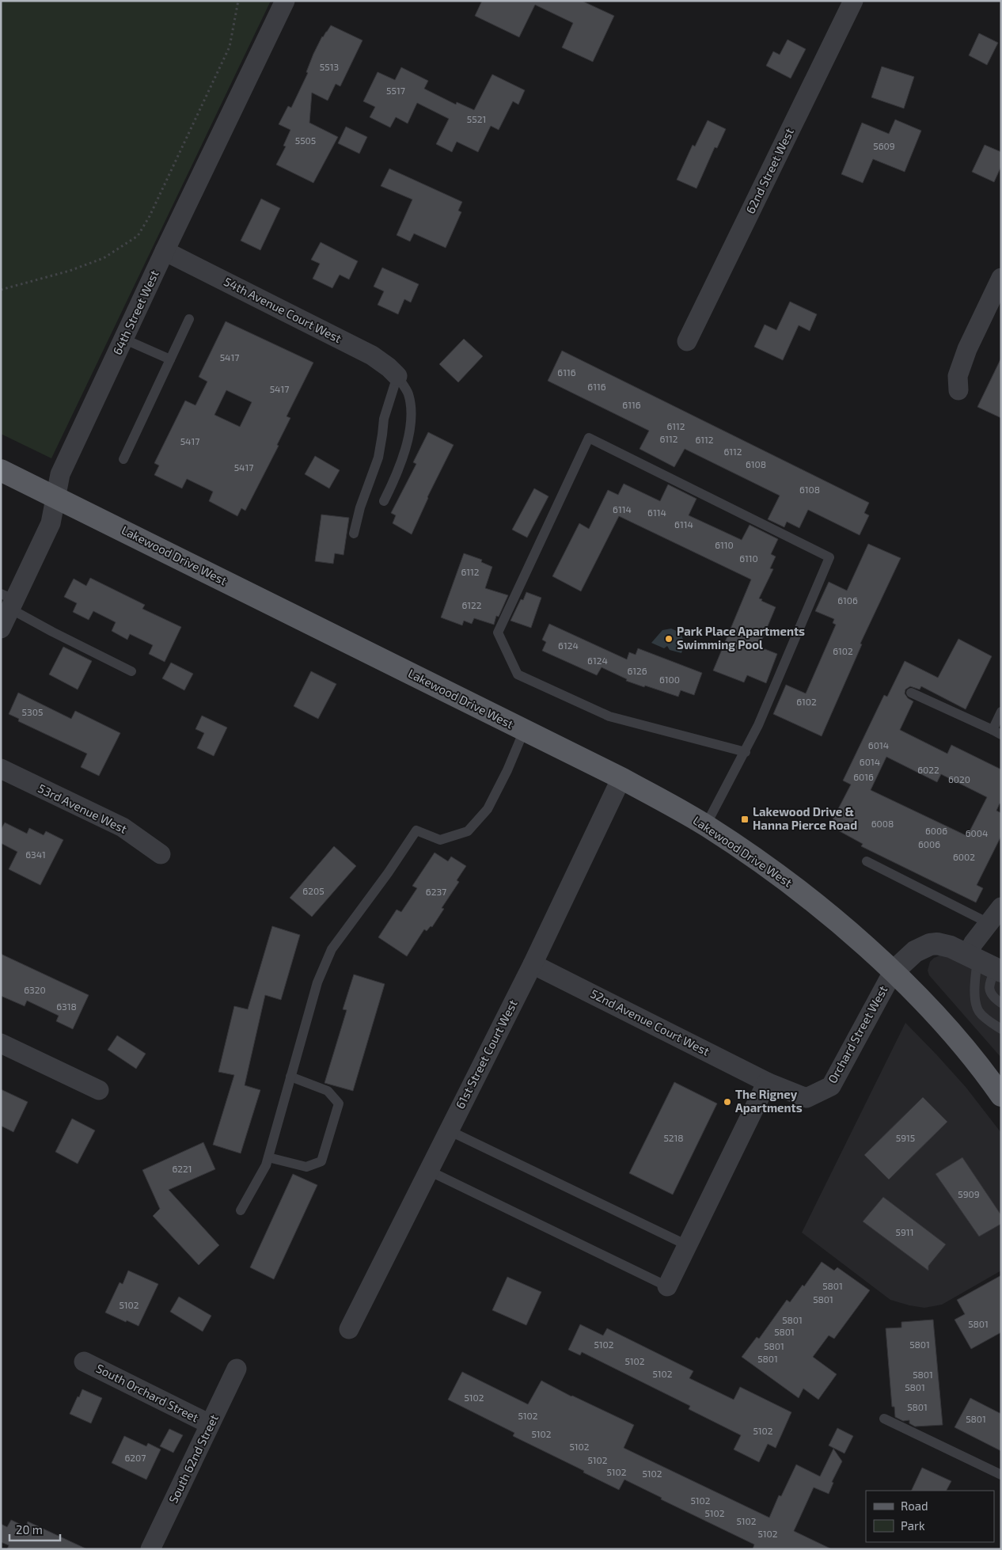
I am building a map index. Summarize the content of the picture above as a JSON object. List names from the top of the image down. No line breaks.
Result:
{"streets":{"main road":["Lakewood Drive West","Orchard Street West"],"street":["62nd Street West","54th Avenue Court West","64th Street West","53rd Avenue West","52nd Avenue Court West","61st Street Court West","South Orchard Street","South 62nd Street"]},"crossings":[["54th Avenue Court West","64th Street West"],["64th Street West","Lakewood Drive West"],["Lakewood Drive West","Orchard Street West"],["Lakewood Drive West","61st Street Court West"],["52nd Avenue Court West","Orchard Street West"],["52nd Avenue Court West","61st Street Court West"],["South Orchard Street","South 62nd Street"]],"places":{"other":["Park Place Apartments Swimming Pool","The Rigney Apartments"],"transit":["Lakewood Drive & Hanna Pierce Road"]},"house_numbers":["5513","5517","5521","5505","5609","5417","6116","6116","5417","6116","6112","6112","6112","5417","6112","6108","5417","6108","6114","6114","6114","6110","6110","6112","6106","6122","6124","6102","6124","6126","6100","6102","5305","6014","6014","6022","6016","6020","6008","6006","6004","6006","6341","6002","6205","6237","6320","6318","5218","5915","6221","5909","5911","5801","5801","5102","5801","5801","5801","5102","5801","5801","5801","5102","5102","5801","5801","5102","5801","5102","5801","5102","5102","5102","6207","5102","5102","5102","5102","5102","5102","5102"],"legend":["Road","Park"],"scale_bar":"20 m"}
